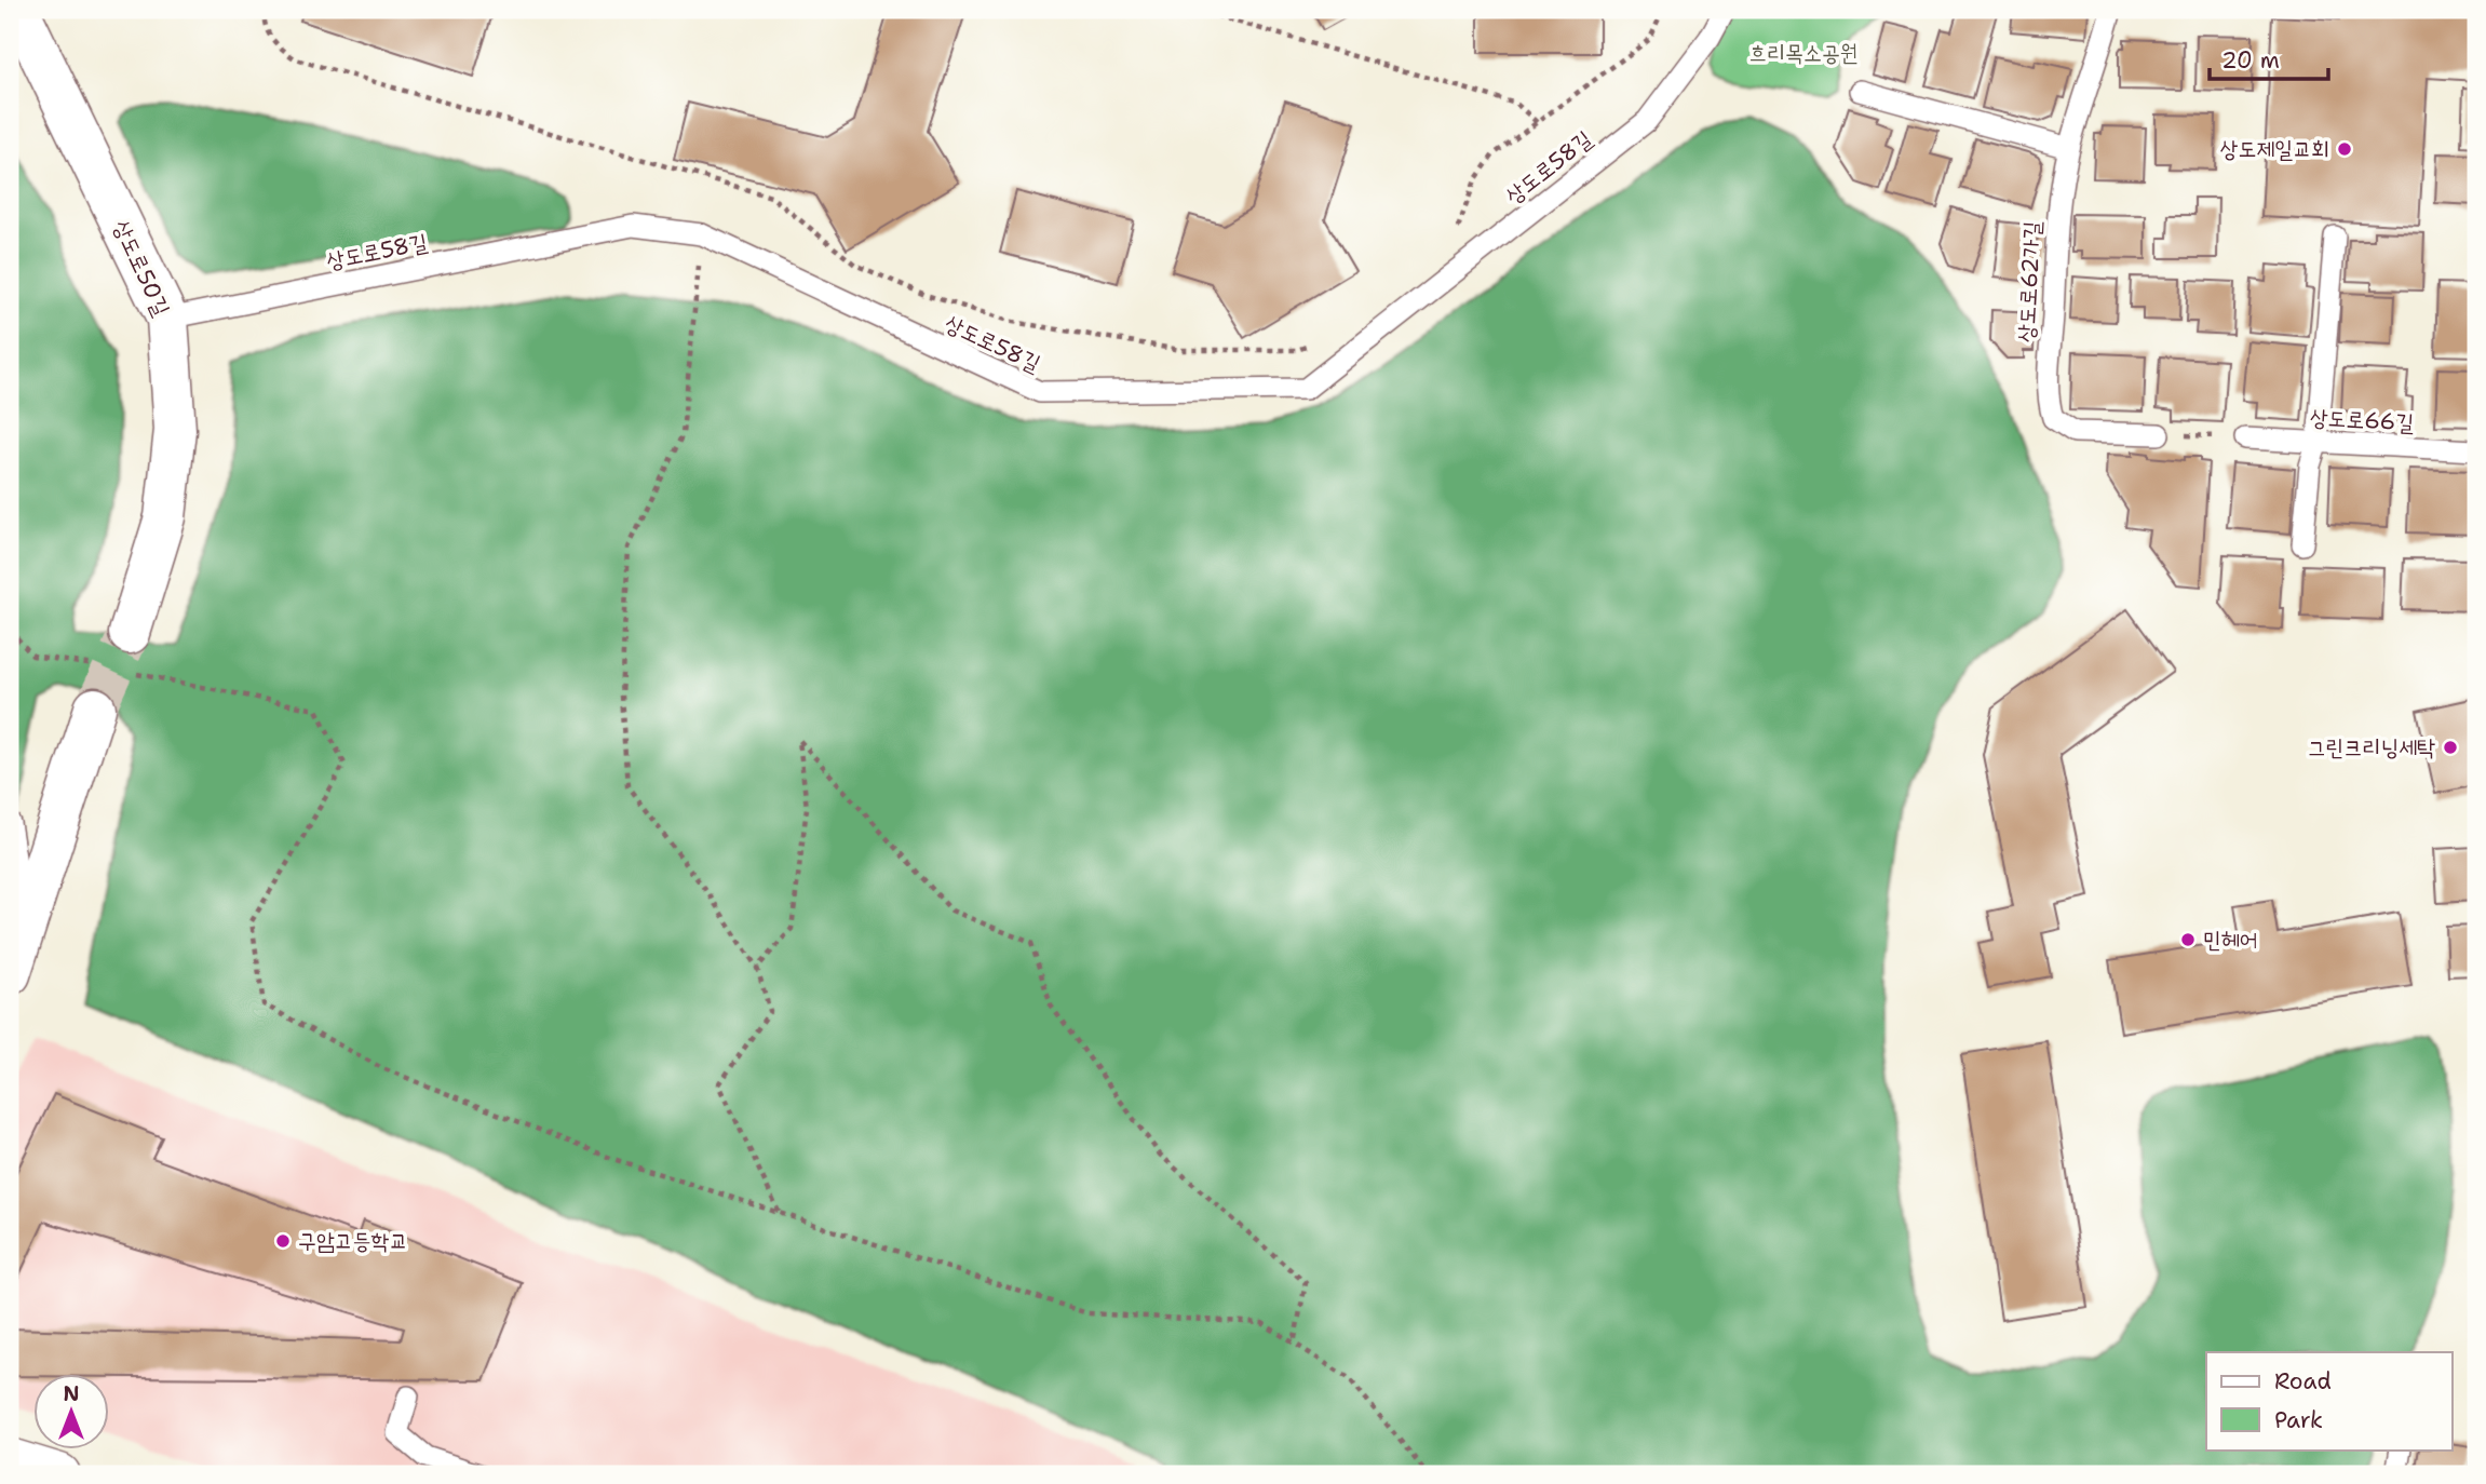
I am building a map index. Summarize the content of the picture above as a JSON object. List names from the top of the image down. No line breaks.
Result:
{"streets":{"street":["상도로50길"],"lane":["상도로58길","상도로62가길","상도로66길"]},"crossings":[["상도로58길","상도로50길"]],"parks":["흐리목소공원"],"places":["상도제일교회","그린크리닝세탁","민헤어","구암고등학교"],"legend":["Road","Park"],"scale_bar":"20 m","north":"top"}
